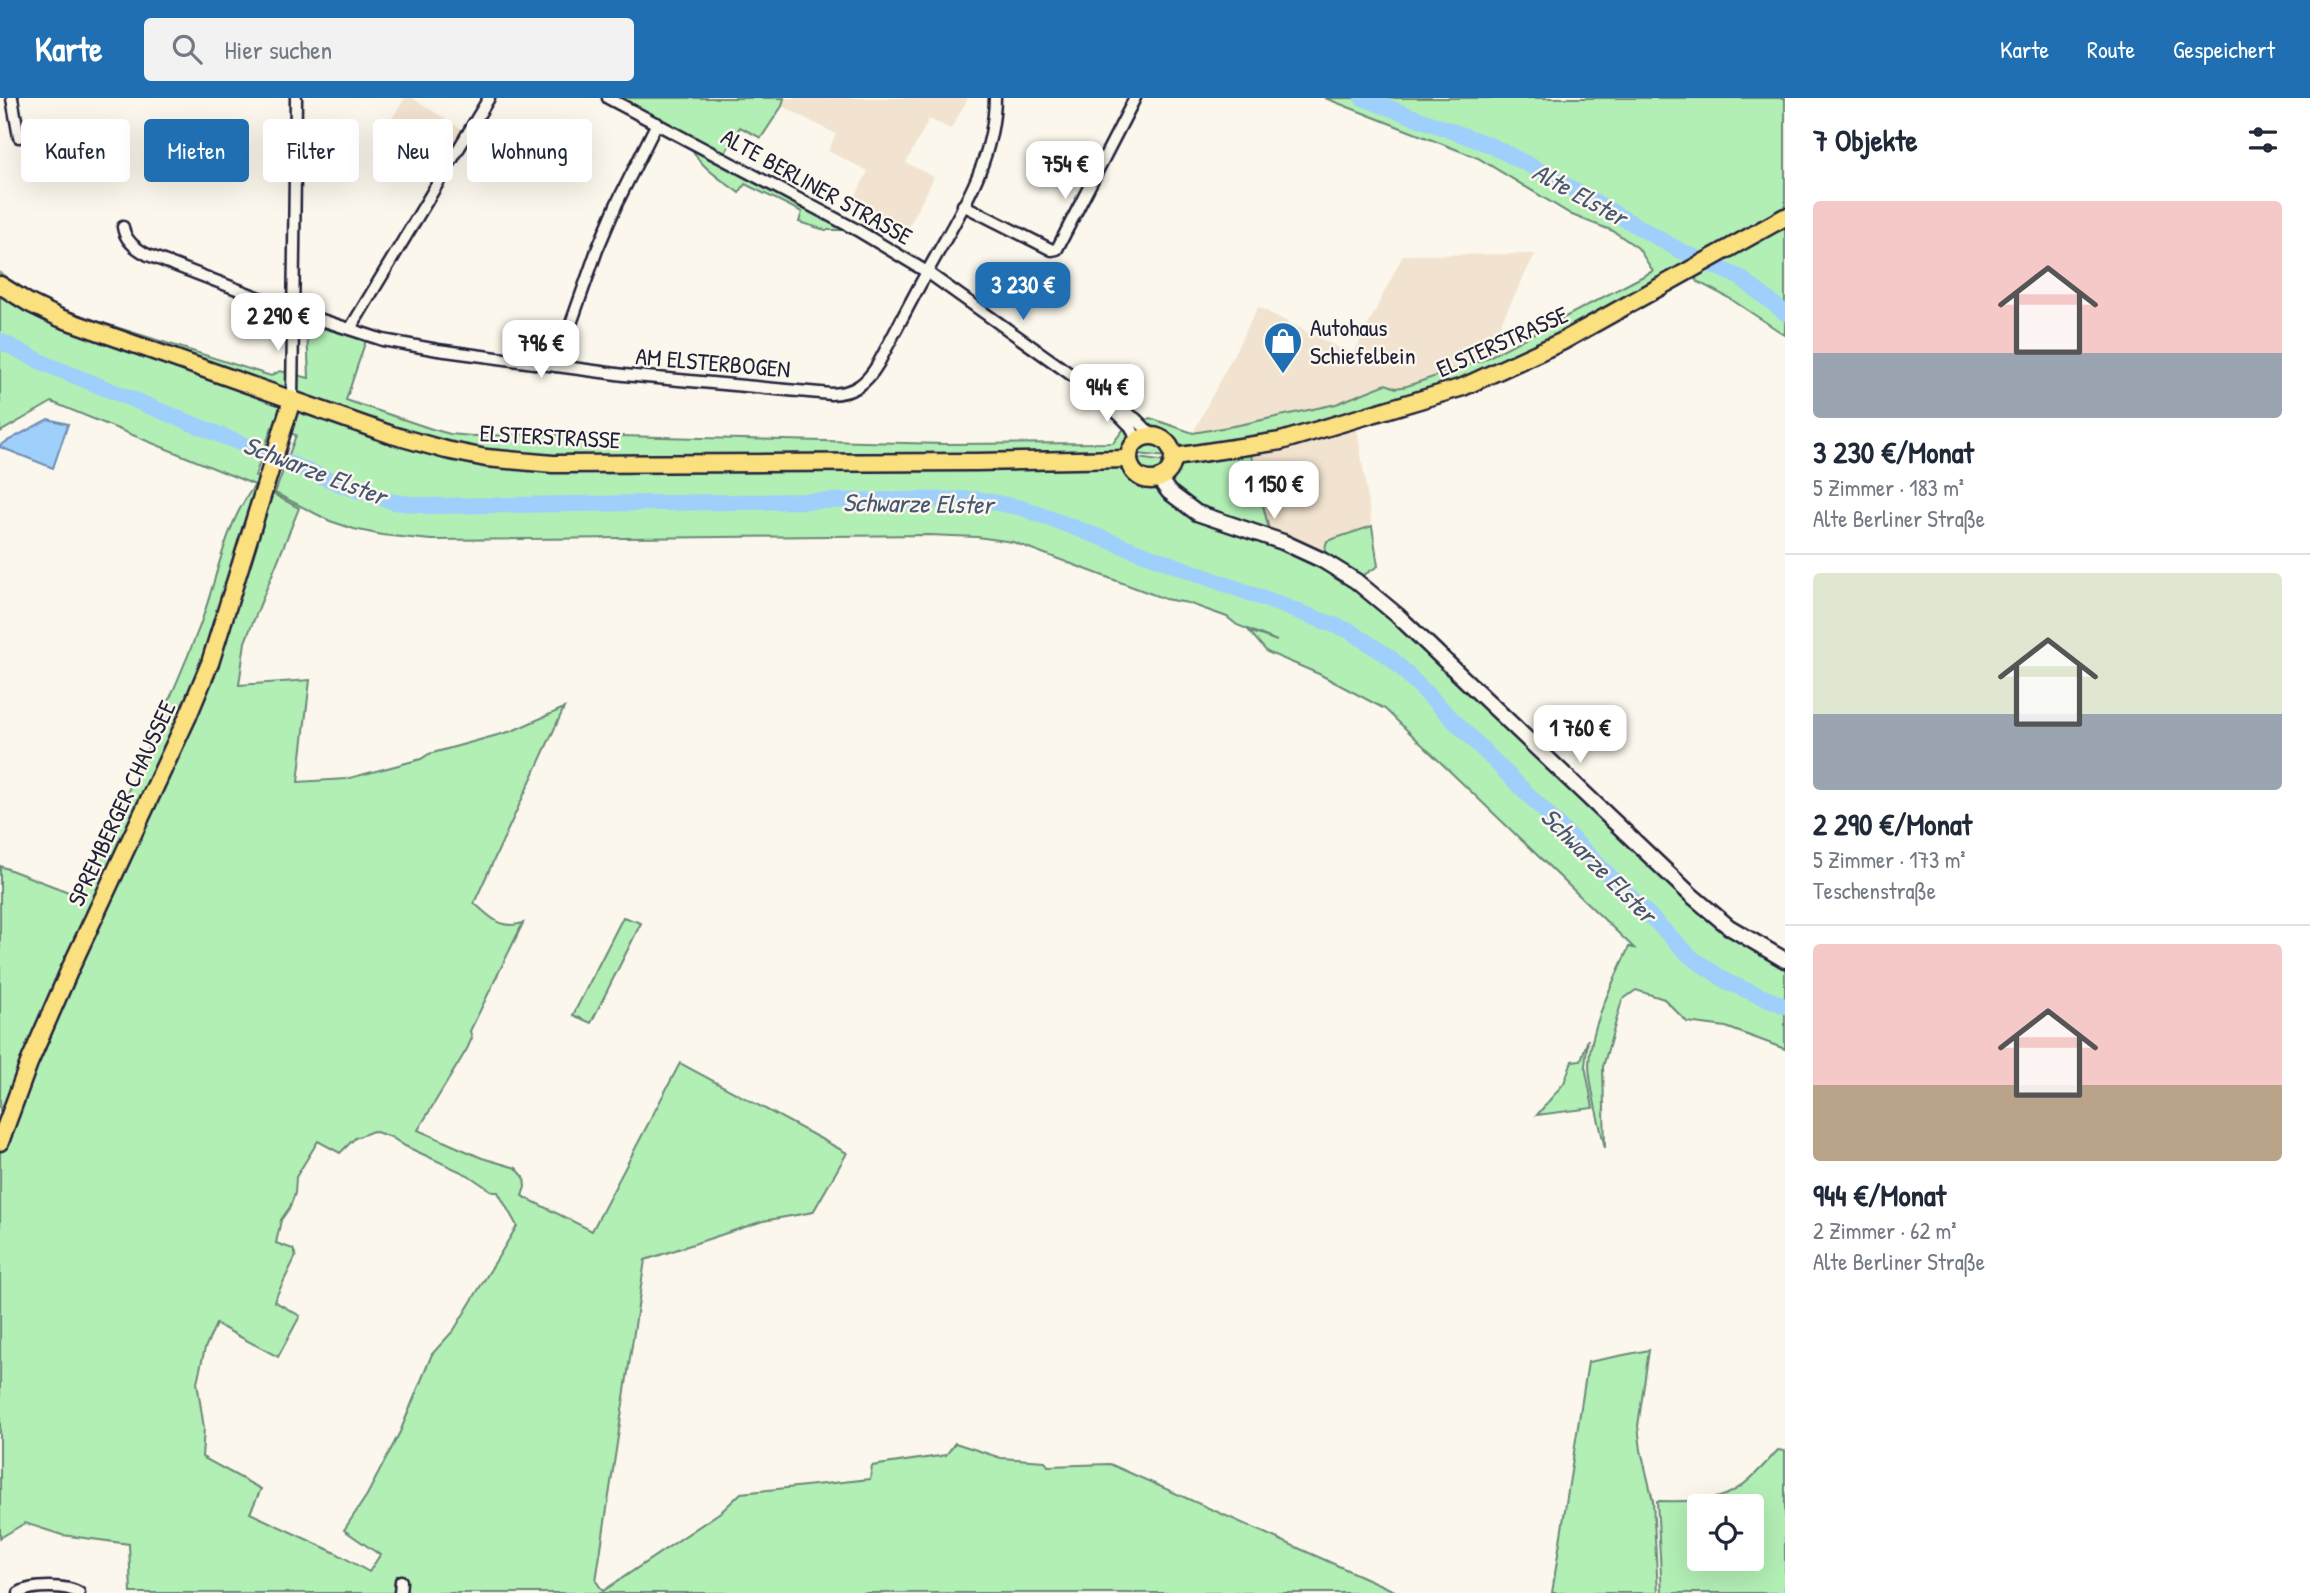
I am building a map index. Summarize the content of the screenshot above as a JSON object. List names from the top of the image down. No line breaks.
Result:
{"streets":{"main road":["ELSTERSTRASSE","SPREMBERGER CHAUSSEE"],"street":["ALTE BERLINER STRASSE","AM ELSTERBOGEN"]},"crossings":[["ALTE BERLINER STRASSE","ELSTERSTRASSE"],["ALTE BERLINER STRASSE","AM ELSTERBOGEN"],["ELSTERSTRASSE","SPREMBERGER CHAUSSEE"]],"water":["Alte Elster","Schwarze Elster"],"places":{"shop":["Autohaus Schiefelbein"]},"page":{"header":"Karte","search":"Hier suchen","nav":["Karte","Route","Gespeichert"],"heading":"7 Objekte","chip":["Kaufen","Mieten","Filter","Neu","Wohnung"],"price":["754 €","3 230 €","2 290 €","796 €","944 €","1 150 €","1 760 €"],"list":[{"name":"3 230 €/Monat","note":"5 Zimmer · 183 m² · Alte Berliner Straße"},{"name":"2 290 €/Monat","note":"5 Zimmer · 173 m² · Teschenstraße"},{"name":"944 €/Monat","note":"2 Zimmer · 62 m² · Alte Berliner Straße"}]}}
